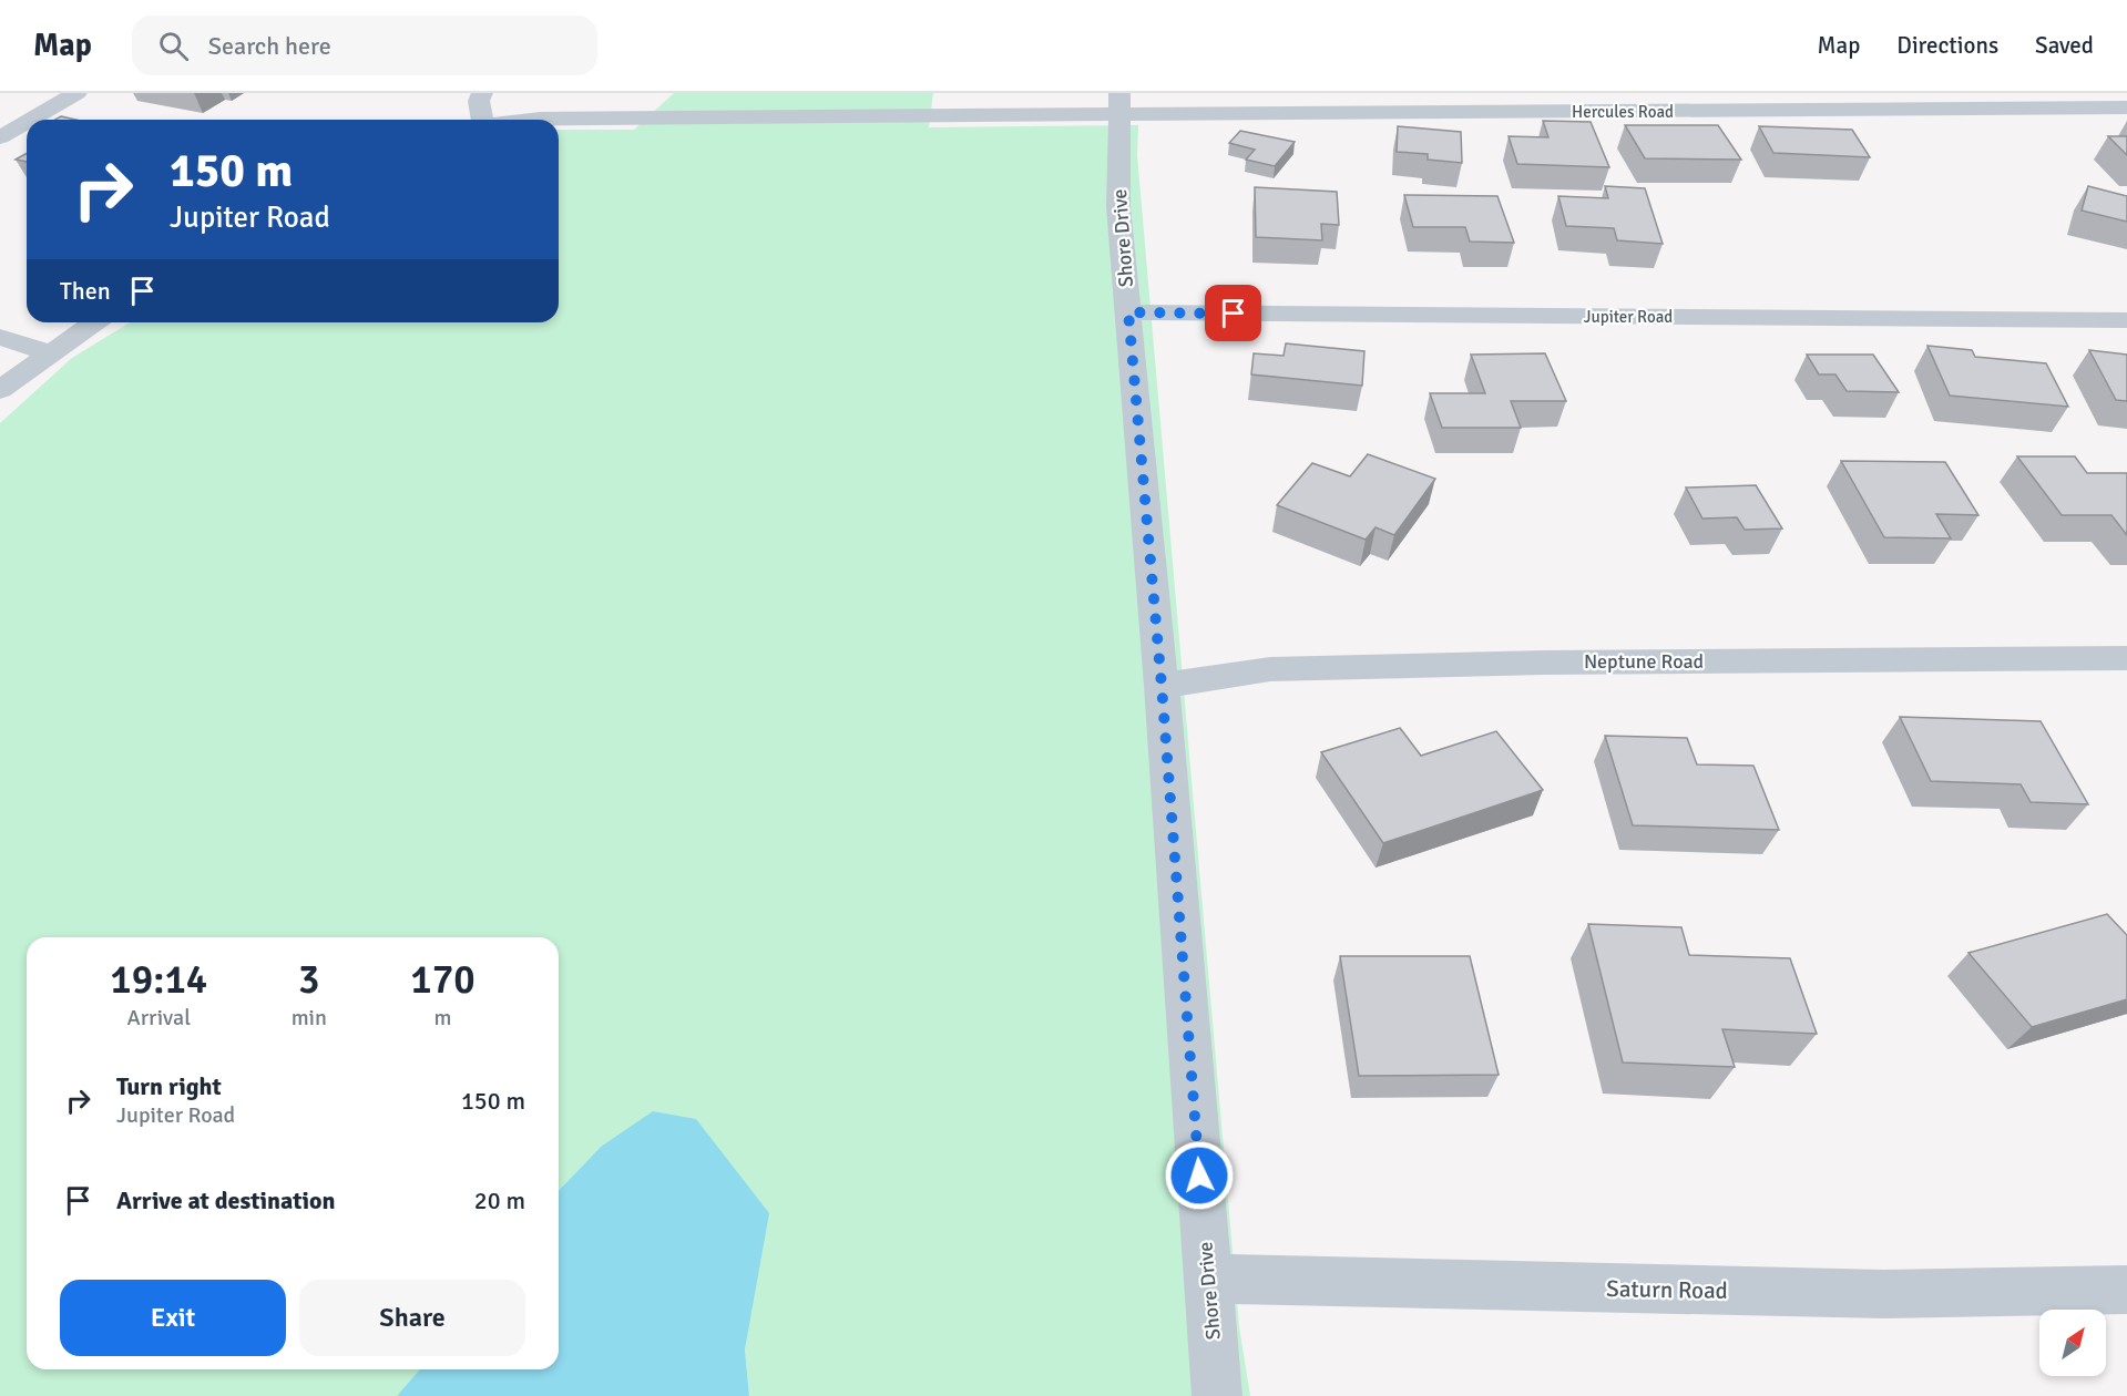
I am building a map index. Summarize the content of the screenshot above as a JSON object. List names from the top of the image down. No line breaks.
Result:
{"streets":{"street":["Hercules Road","Shore Drive","Jupiter Road","Neptune Road","Saturn Road"]},"crossings":[["Hercules Road","Shore Drive"],["Shore Drive","Jupiter Road"],["Shore Drive","Neptune Road"],["Shore Drive","Saturn Road"]],"north":"top right","page":{"header":"Map","search":"Search here","nav":["Map","Directions","Saved"],"turn":["150 m","Jupiter Road"],"then":"Then","eta":["19:14","Arrival","3","min","170","m"],"list":[{"name":"Turn right","note":"Jupiter Road","value":"150 m"},{"name":"Arrive at destination","value":"20 m"}],"buttons":["Exit","Share"]}}
